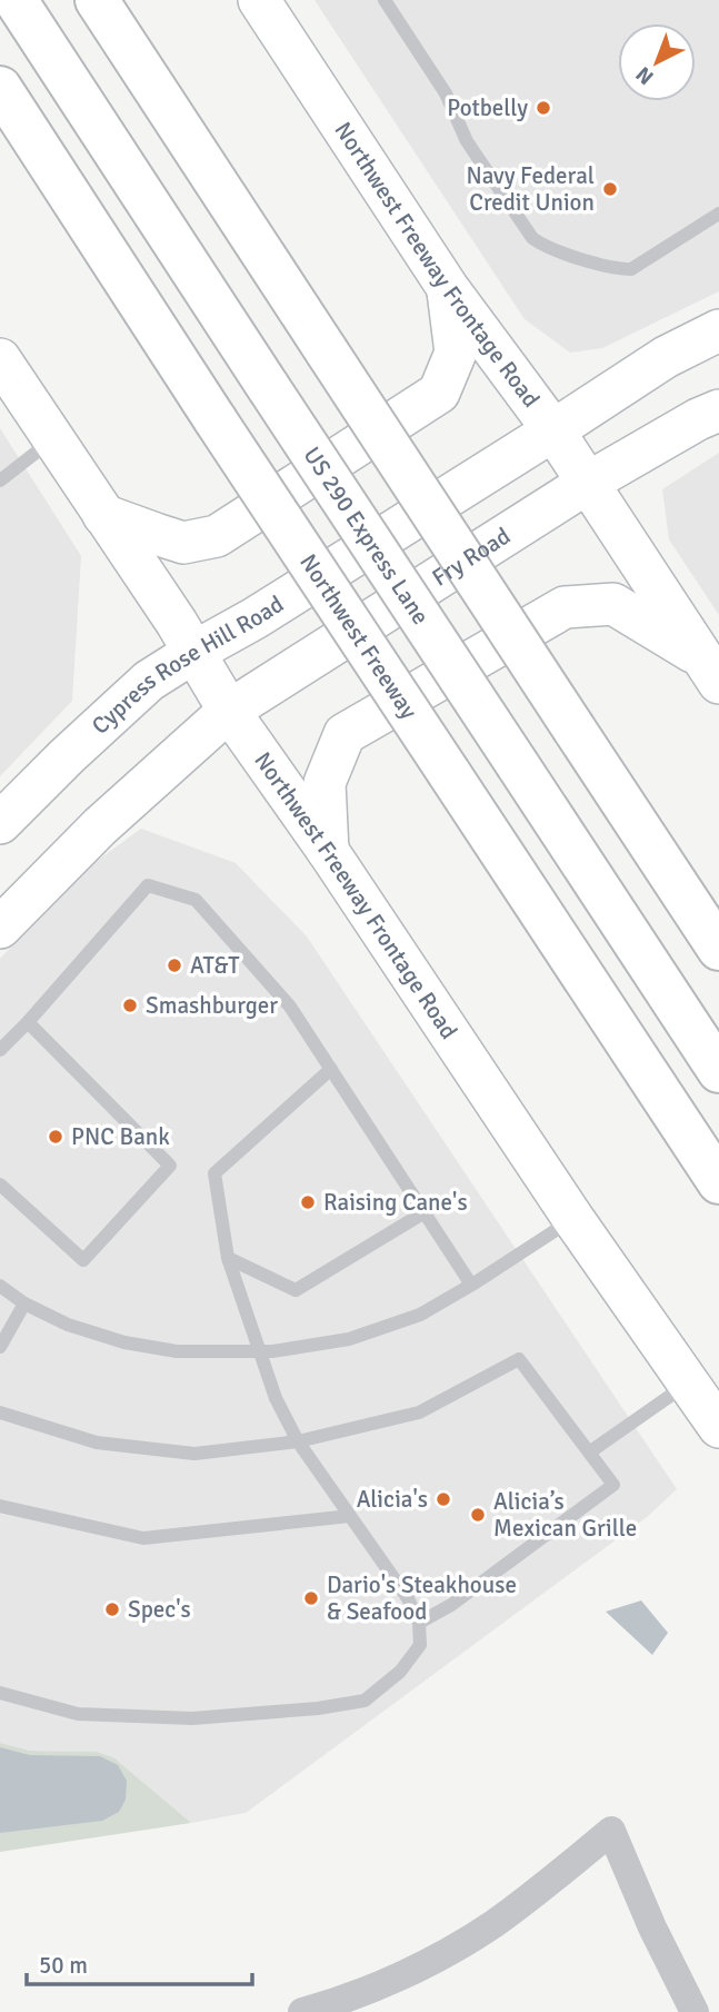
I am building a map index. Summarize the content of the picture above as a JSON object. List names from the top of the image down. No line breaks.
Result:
{"streets":{"highway":["US 290 Express Lane","Northwest Freeway"],"main road":["Northwest Freeway Frontage Road","Fry Road","Cypress Rose Hill Road"]},"crossings":[["Northwest Freeway Frontage Road","Fry Road"],["Northwest Freeway Frontage Road","Cypress Rose Hill Road"]],"places":["Potbelly","Navy Federal Credit Union","AT&T","Smashburger","PNC Bank","Raising Cane's","Alicia's","Alicia’s Mexican Grille","Dario's Steakhouse & Seafood","Spec's"],"scale_bar":"50 m","north":"bottom left"}
